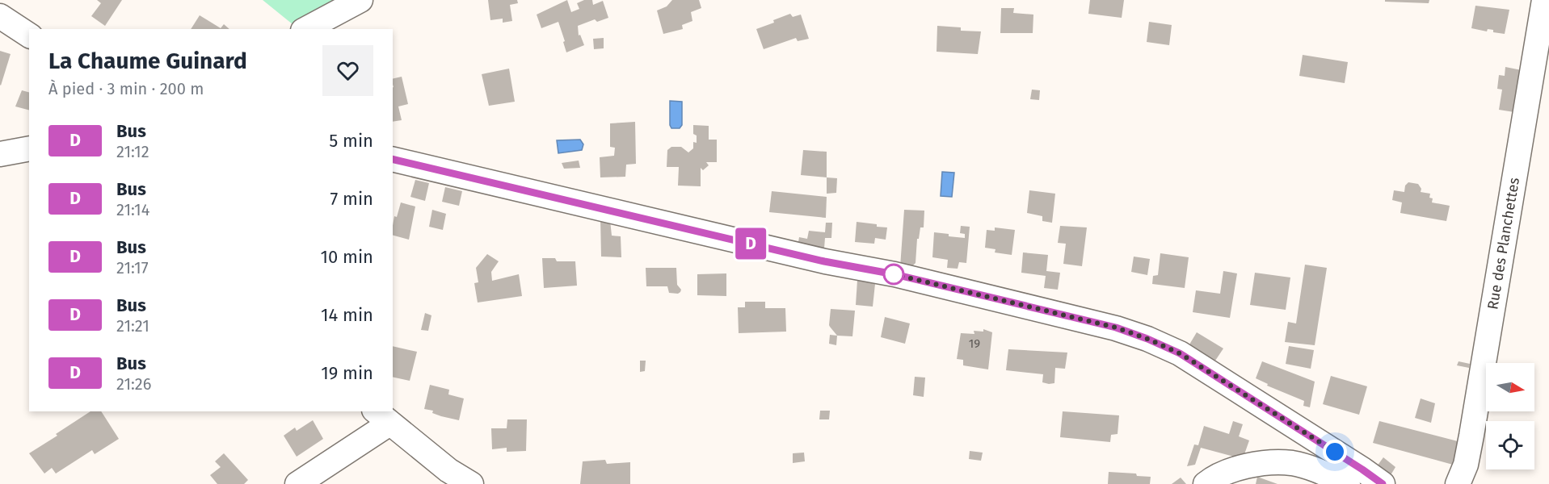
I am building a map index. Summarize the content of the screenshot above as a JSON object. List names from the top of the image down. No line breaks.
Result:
{"streets":{"street":["Rue des Planchettes"]},"lines":["bus line D"],"house_numbers":["19"],"north":"right","page":{"on_map":"D","heading":["La Chaume Guinard","À pied · 3 min · 200 m"],"list":[{"mark":"D","name":"Bus","note":"21:12","value":"5 min"},{"mark":"D","name":"Bus","note":"21:14","value":"7 min"},{"mark":"D","name":"Bus","note":"21:17","value":"10 min"},{"mark":"D","name":"Bus","note":"21:21","value":"14 min"},{"mark":"D","name":"Bus","note":"21:26","value":"19 min"}]}}
